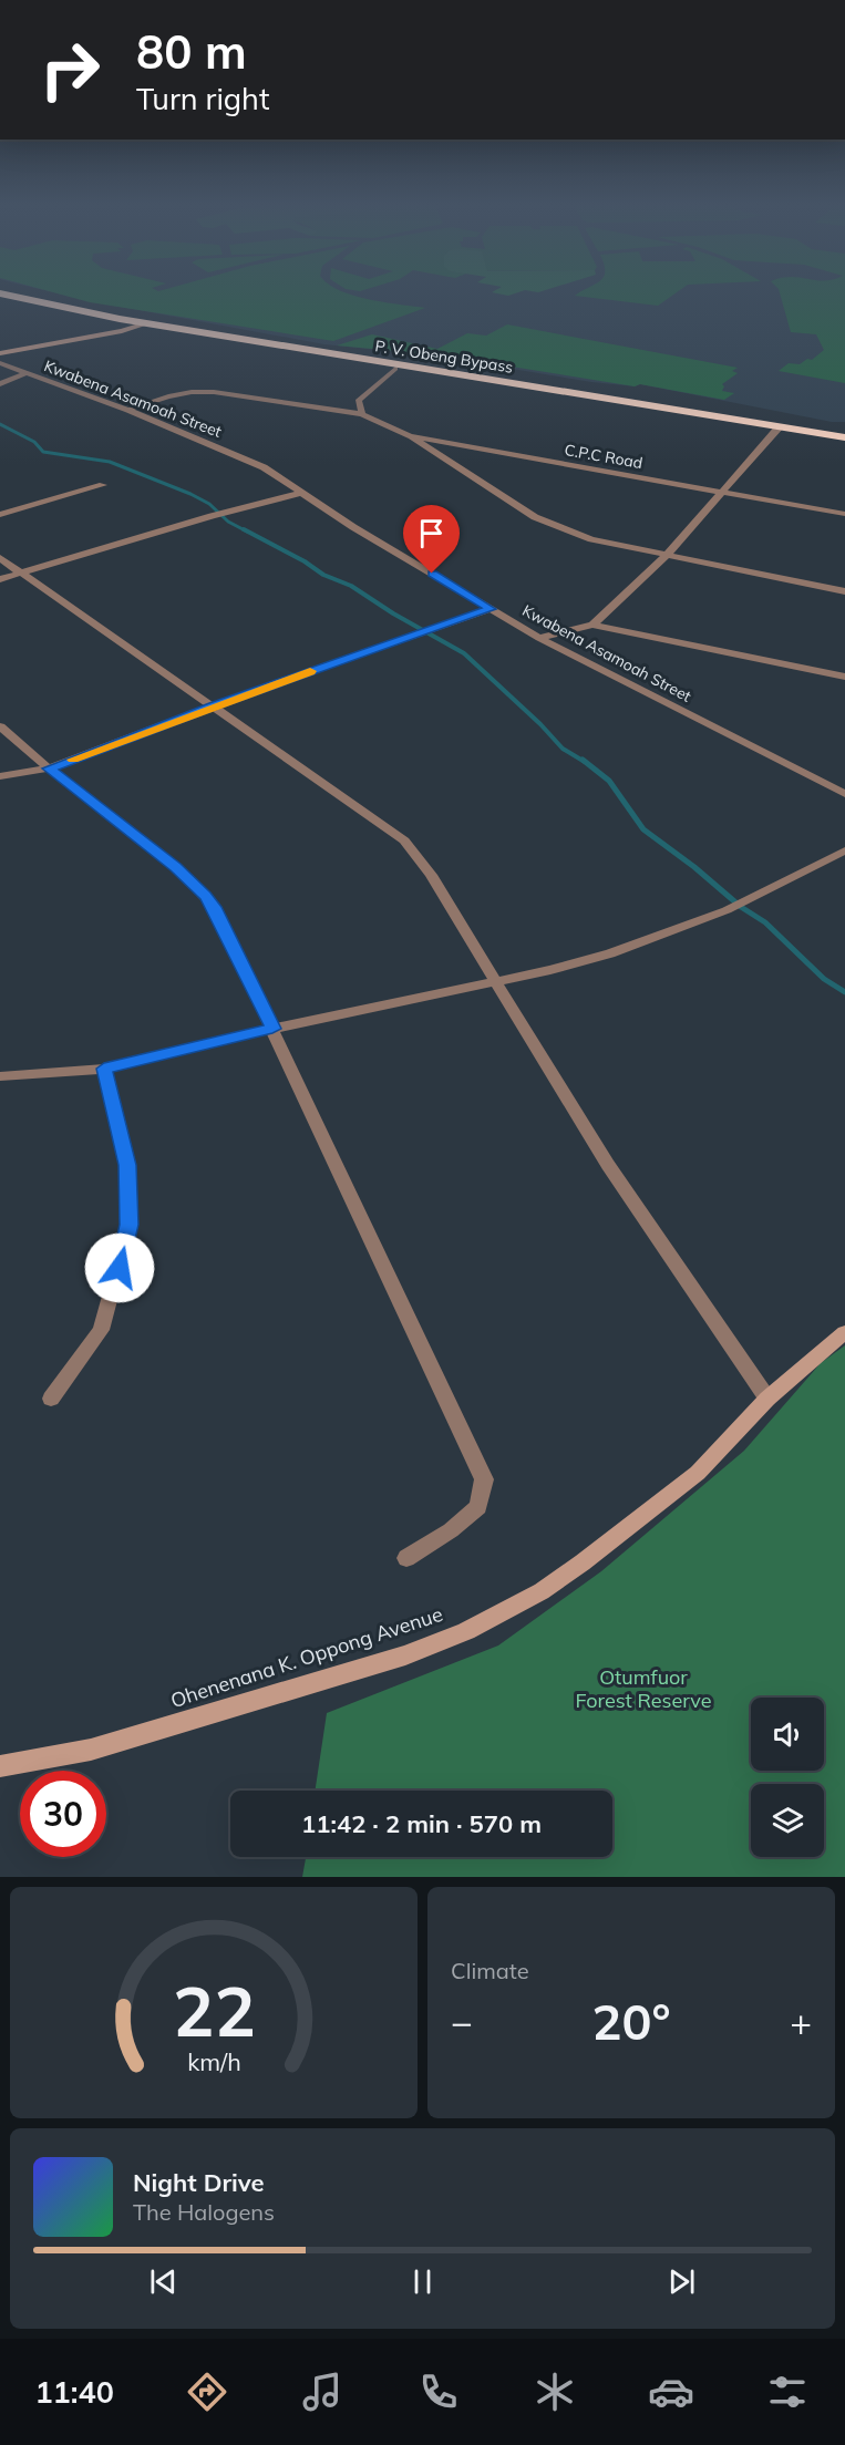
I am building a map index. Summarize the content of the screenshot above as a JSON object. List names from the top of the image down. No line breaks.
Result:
{"streets":{"highway":["P. V. Obeng Bypass"],"street":["Kwabena Asamoah Street","C.P.C Road","Ohenenana K. Oppong Avenue"]},"crossings":[["Kwabena Asamoah Street","C.P.C Road"]],"parks":["Otumfuor Forest Reserve"],"page":{"turn":["80 m","Turn right"],"limit":"30","trip":"11:42 · 2 min · 570 m","tile":"Climate","heat":["−","20°","+"],"song":["Night Drive","The Halogens"],"tabs":"11:40","gauge":["22","km/h"]}}
